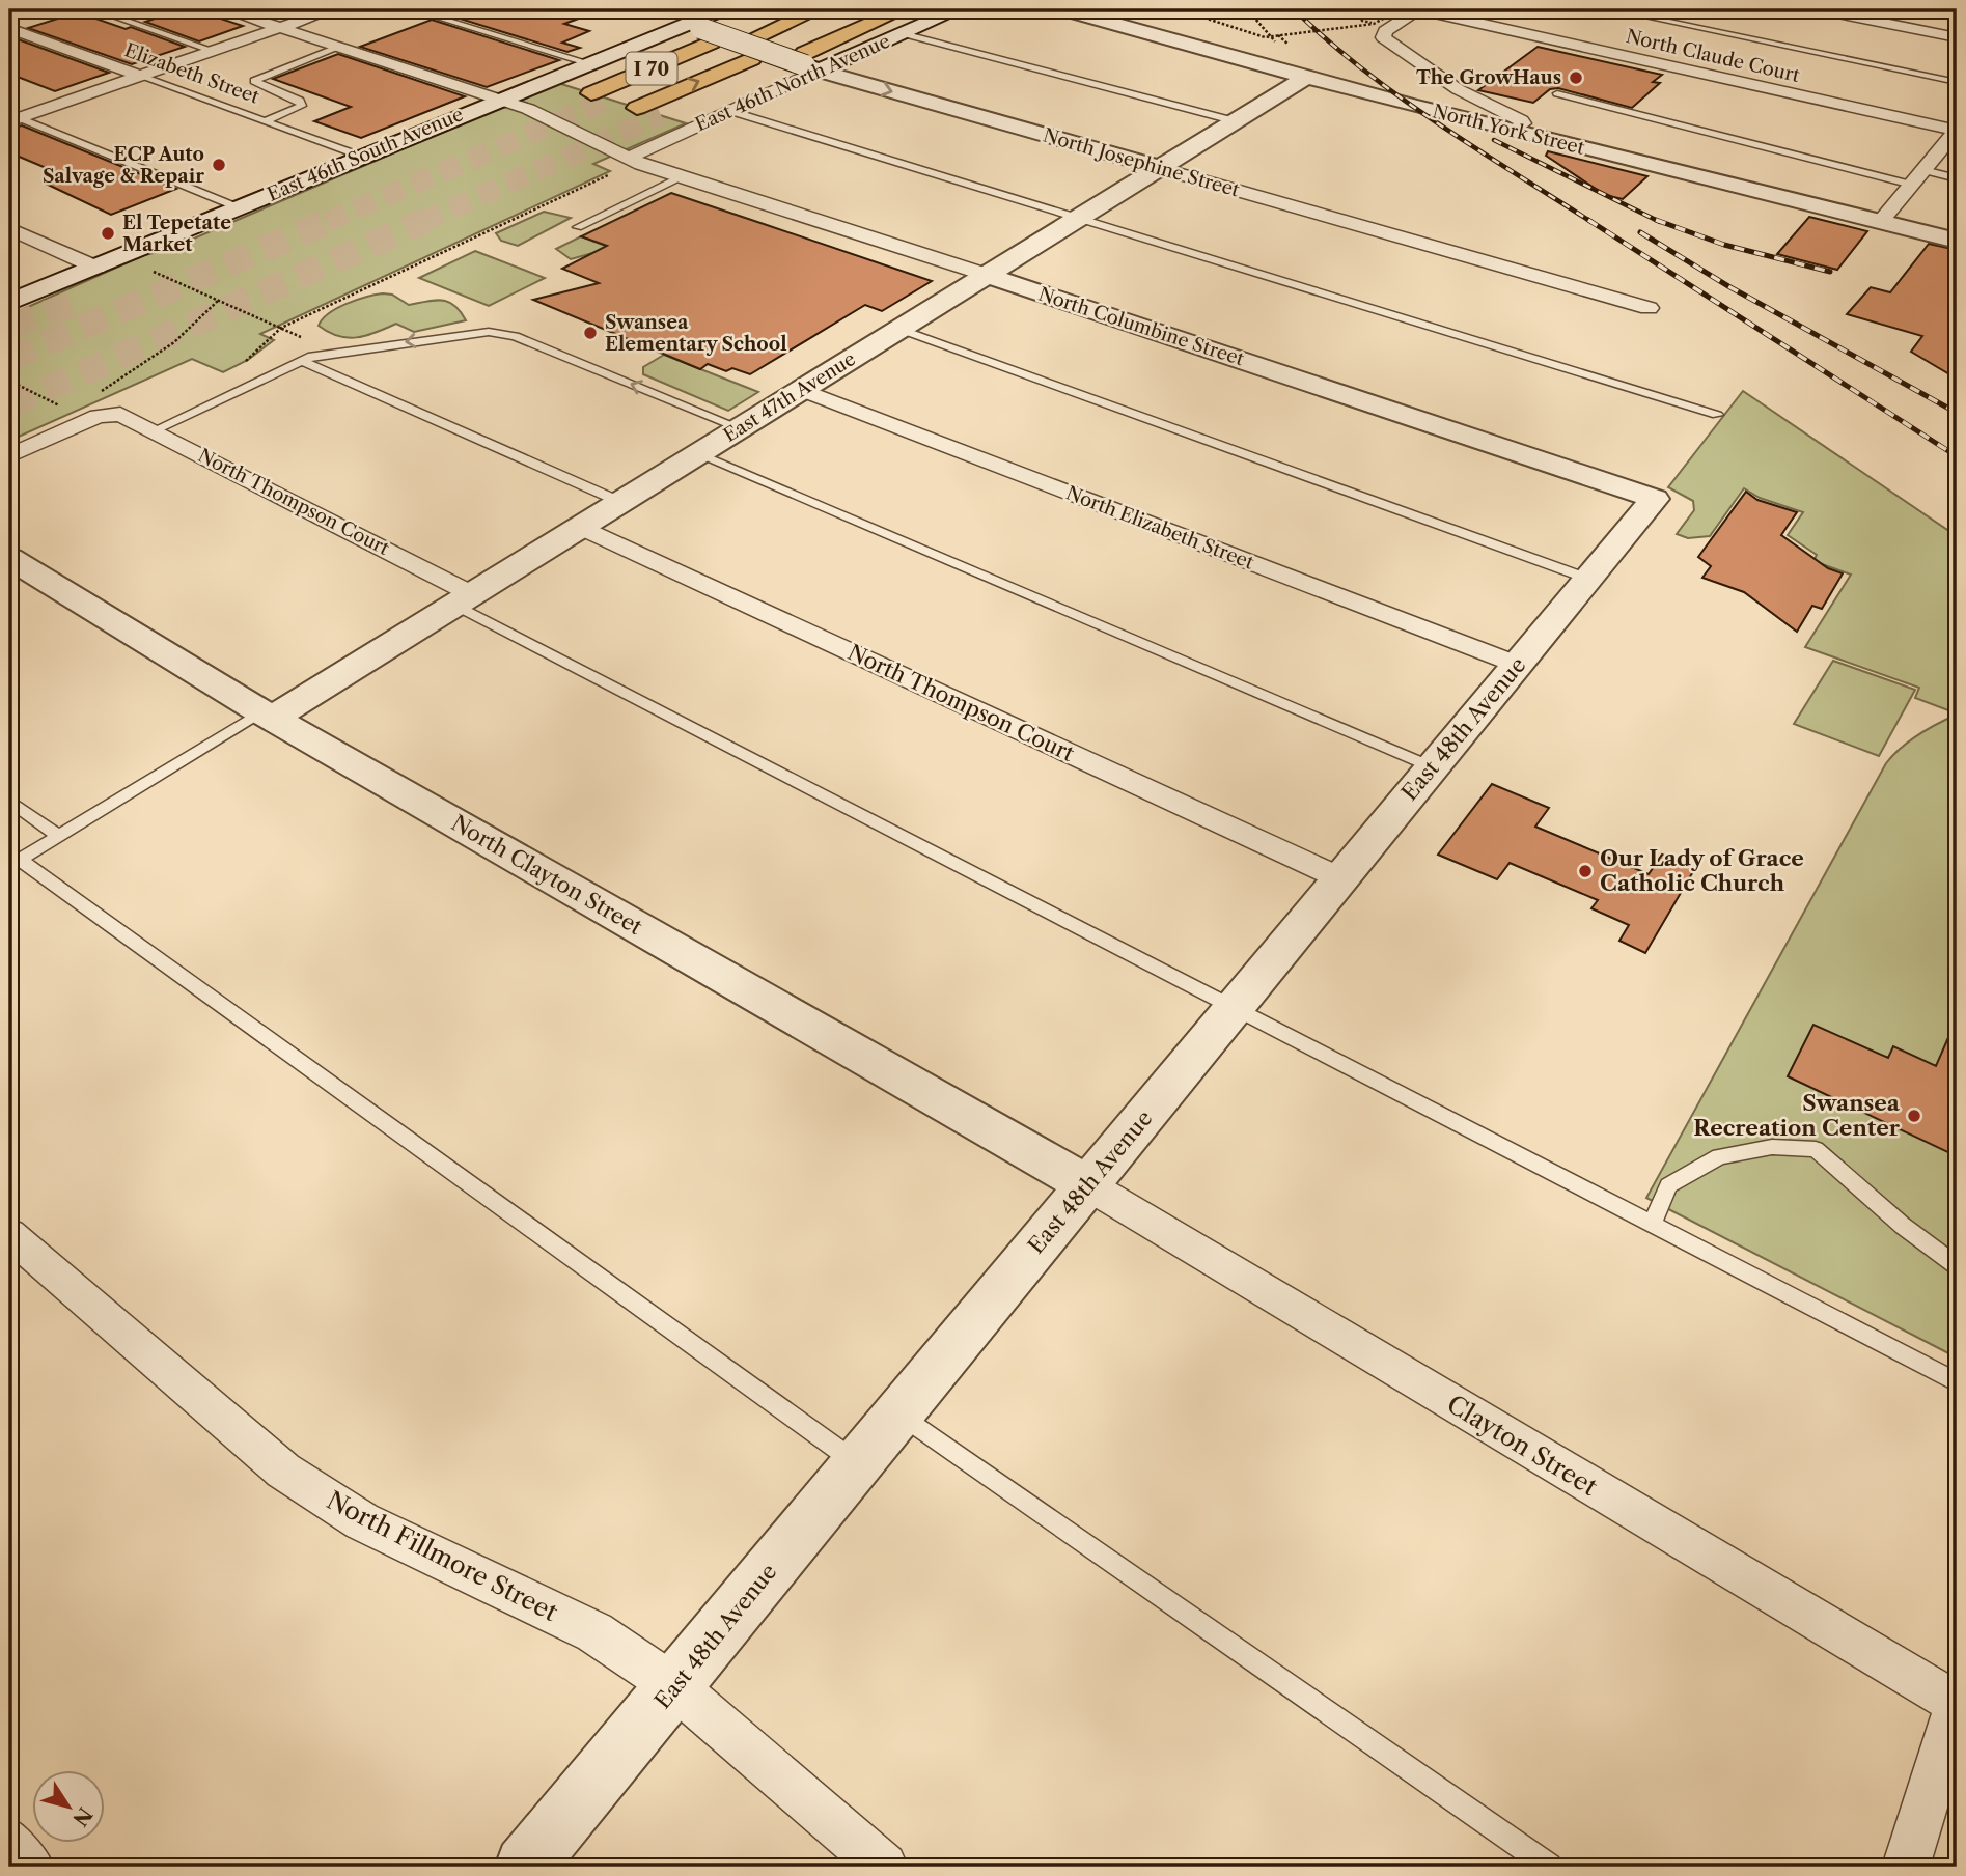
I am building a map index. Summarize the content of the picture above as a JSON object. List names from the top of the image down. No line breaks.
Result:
{"streets":{"highway":["I 70"],"street":["North Claude Court","Elizabeth Street","East 46th North Avenue","North York Street","East 46th South Avenue","North Josephine Street","North Columbine Street","East 47th Avenue","North Thompson Court","North Elizabeth Street","East 48th Avenue","North Clayton Street","Clayton Street","North Fillmore Street"]},"crossings":[["Elizabeth Street","East 46th South Avenue"],["East 46th North Avenue","North Josephine Street"],["East 46th North Avenue","North Columbine Street"],["North York Street","East 47th Avenue"],["East 46th South Avenue","North Josephine Street"],["East 46th South Avenue","North Columbine Street"],["North Josephine Street","East 47th Avenue"],["North Columbine Street","East 47th Avenue"],["North Columbine Street","East 48th Avenue"],["East 47th Avenue","North Thompson Court"],["East 47th Avenue","North Elizabeth Street"],["East 47th Avenue","North Clayton Street"],["North Thompson Court","East 48th Avenue"],["North Elizabeth Street","East 48th Avenue"],["East 48th Avenue","North Clayton Street"],["East 48th Avenue","Clayton Street"],["East 48th Avenue","North Fillmore Street"],["North Clayton Street","Clayton Street"]],"one_way":["North Josephine Street"],"places":["The GrowHaus","ECP Auto Salvage & Repair","El Tepetate Market","Swansea Elementary School","Our Lady of Grace Catholic Church","Swansea Recreation Center"],"north":"bottom right"}
